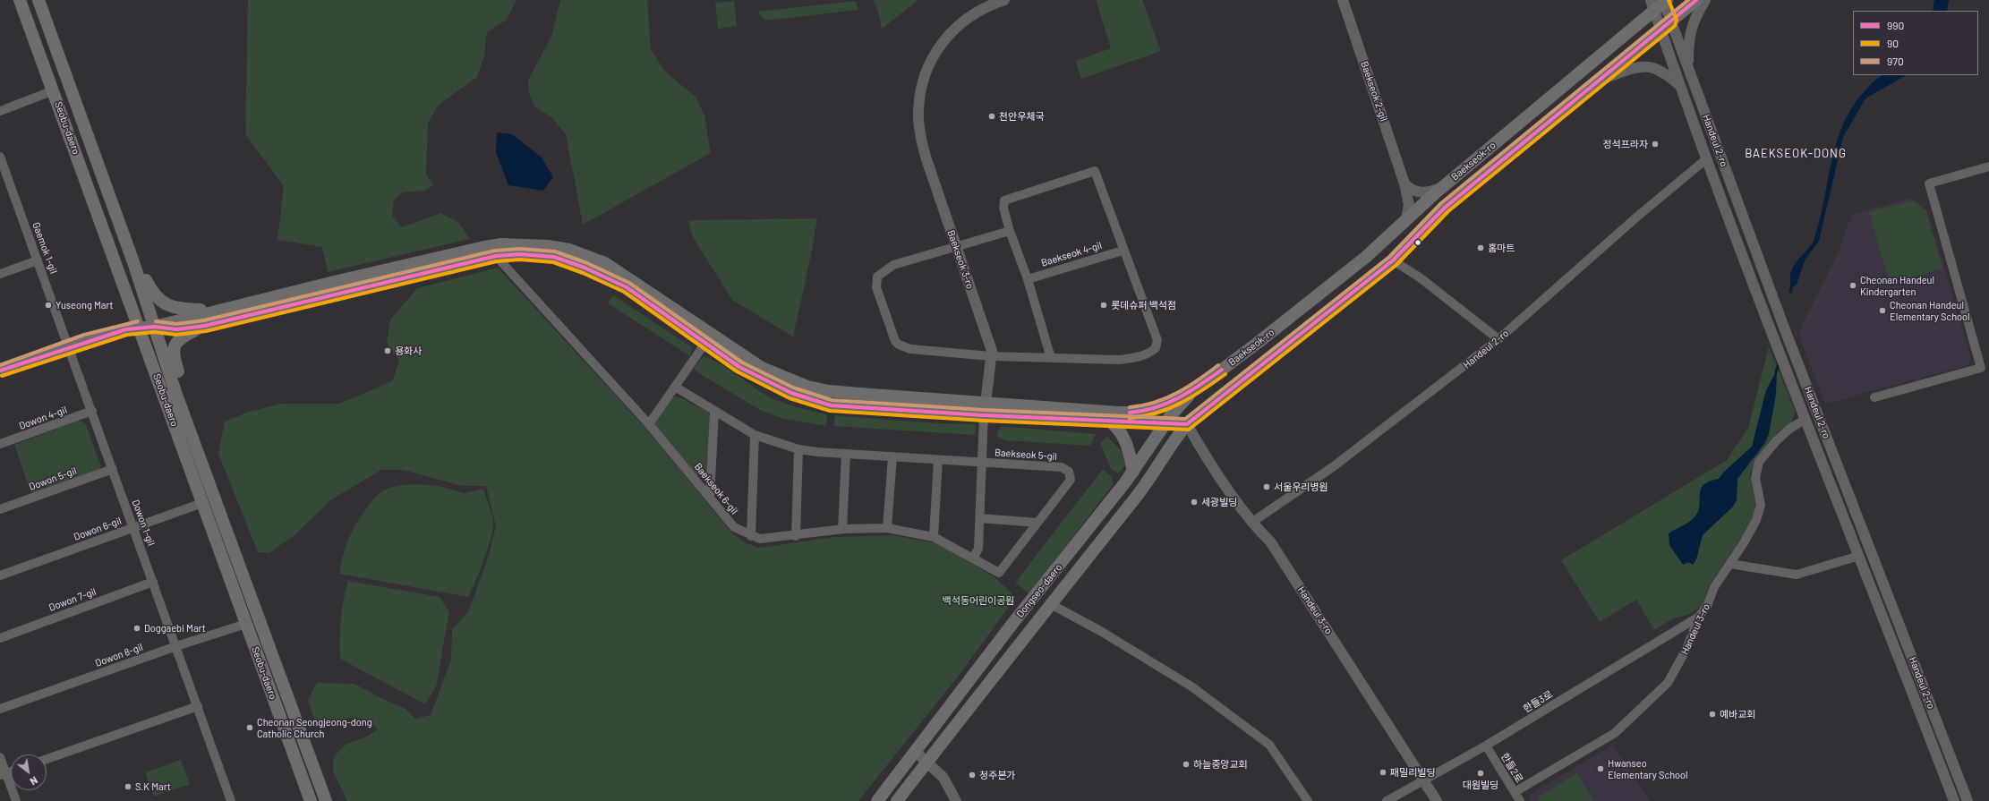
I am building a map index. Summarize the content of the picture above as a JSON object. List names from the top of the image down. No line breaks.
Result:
{"streets":{"main road":["Seobu-daero","Baekseok-ro","Dongseo-daero"],"street":["Baekseok 2-gil","Handeul 2-ro","Gaemok 1-gil","Baekseok 4-gil","Baekseok 3-ro","Dowon 4-gil","Baekseok 5-gil","Dowon 5-gil","Baekseok 6-gil","Dowon 1-gil","Dowon 6-gil","Dowon 7-gil","Handeul 3-ro","Dowon 8-gil","한들3로","한들2로"]},"crossings":[["Baekseok 2-gil","Baekseok-ro"],["Seobu-daero","Baekseok-ro"],["Seobu-daero","Dowon 6-gil"],["Seobu-daero","Dowon 8-gil"],["Handeul 2-ro","Baekseok-ro"],["Handeul 2-ro","Handeul 3-ro"],["Baekseok-ro","Gaemok 1-gil"],["Baekseok-ro","Baekseok 3-ro"],["Baekseok-ro","Baekseok 6-gil"],["Baekseok-ro","Dowon 1-gil"],["Baekseok-ro","Dongseo-daero"],["Baekseok-ro","Handeul 3-ro"],["Gaemok 1-gil","Dowon 1-gil"],["Baekseok 3-ro","Baekseok 5-gil"],["Baekseok 3-ro","Baekseok 6-gil"],["Dowon 4-gil","Dowon 1-gil"],["Baekseok 5-gil","Baekseok 6-gil"],["Dowon 5-gil","Dowon 1-gil"],["Dowon 1-gil","Dowon 6-gil"],["Dowon 1-gil","Dowon 7-gil"],["Dowon 1-gil","Dowon 8-gil"],["Dongseo-daero","Handeul 3-ro"],["Handeul 3-ro","한들3로"],["Handeul 3-ro","한들2로"],["한들3로","한들2로"]],"districts":["BAEKSEOK-DONG"],"parks":["백석동어린이공원"],"places":["천안우체국","정석프라자","홈마트","Cheonan Handeul Kindergarten","Yuseong Mart","롯데슈퍼 백석점","Cheonan Handeul Elementary School","용화사","서울우리병원","세광빌딩","Doggaebi Mart","예바교회","Cheonan Seongjeong-dong Catholic Church","하늘중앙교회","Hwanseo Elementary School","패밀리빌딩","대원빌딩","청주본가","S.K Mart"],"lines":["transit line 990","transit line 90","transit line 970"],"legend":["990","90","970"],"north":"bottom right"}
